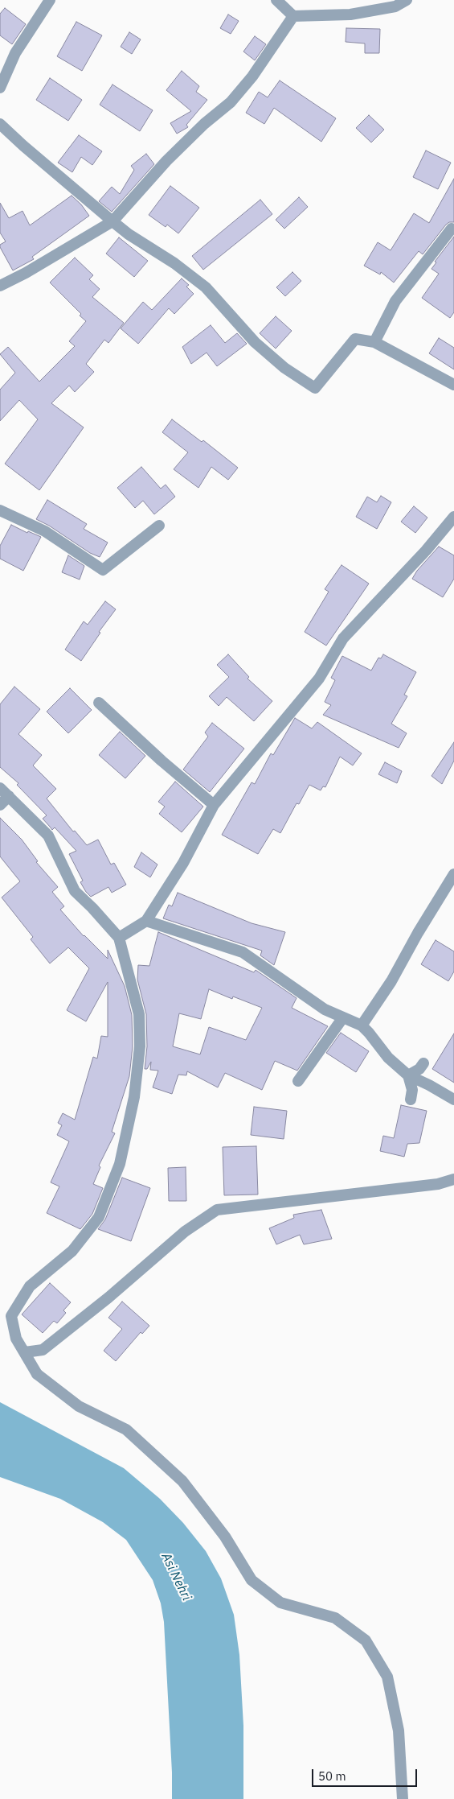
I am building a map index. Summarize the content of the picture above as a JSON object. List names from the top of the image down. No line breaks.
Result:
{"water":["Asi Nehri"],"scale_bar":"50 m"}
